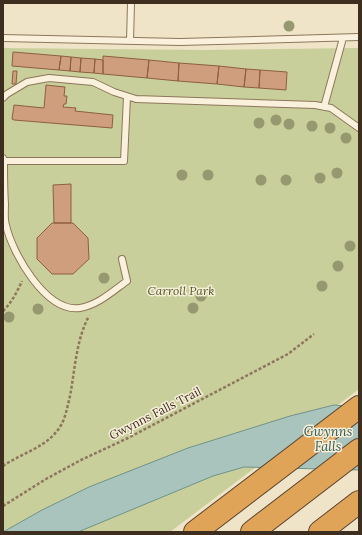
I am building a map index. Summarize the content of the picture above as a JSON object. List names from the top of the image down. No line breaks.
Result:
{"streets":{"path":["Gwynns Falls Trail"]},"water":["Gwynns Falls"],"parks":["Carroll Park"]}
